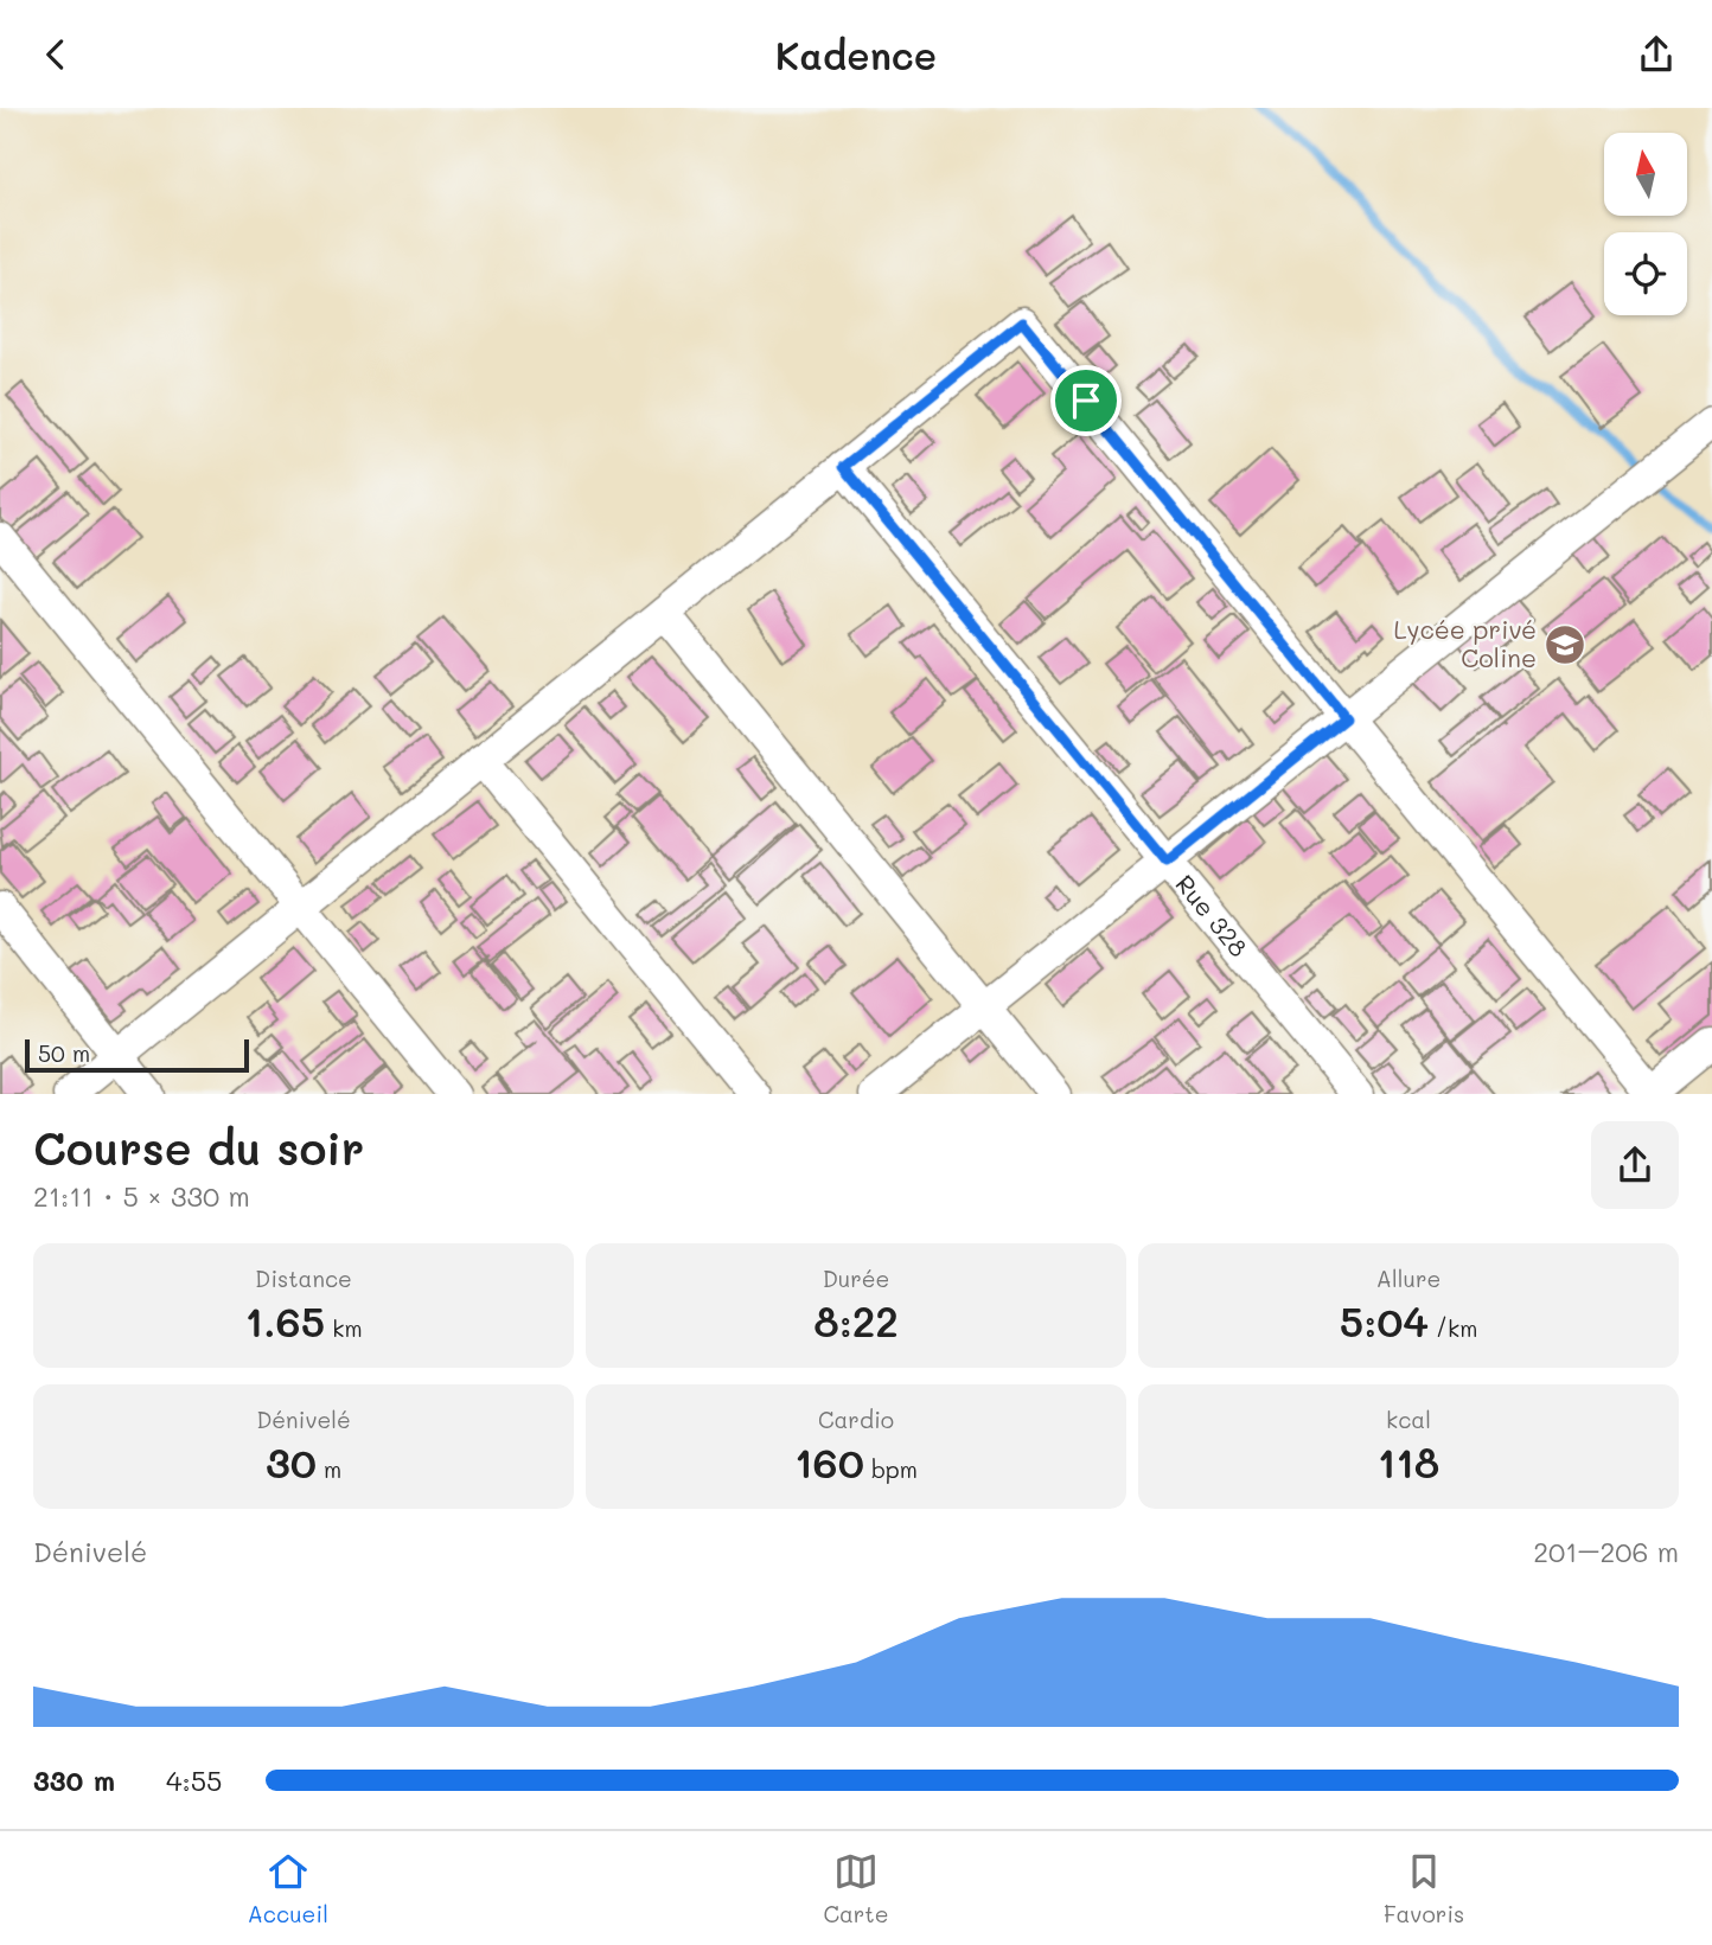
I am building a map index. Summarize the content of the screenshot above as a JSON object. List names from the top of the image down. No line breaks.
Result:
{"streets":{"street":["Rue 328"]},"places":{"school or university":["Lycée privé Coline"]},"scale_bar":"50 m","north":"top","page":{"header":"Kadence","scale":"50 m","heading":["Course du soir","21:11 · 5 × 330 m"],"stats":[["Distance","1.65 km"],["Durée","8:22"],["Allure","5:04 /km"],["Dénivelé","30 m"],["Cardio","160 bpm"],["kcal","118"]],"chart":["Dénivelé","201–206 m"],"list":[{"name":"330 m","note":"4:55"}],"tabs":["Accueil","Carte","Favoris"]}}
